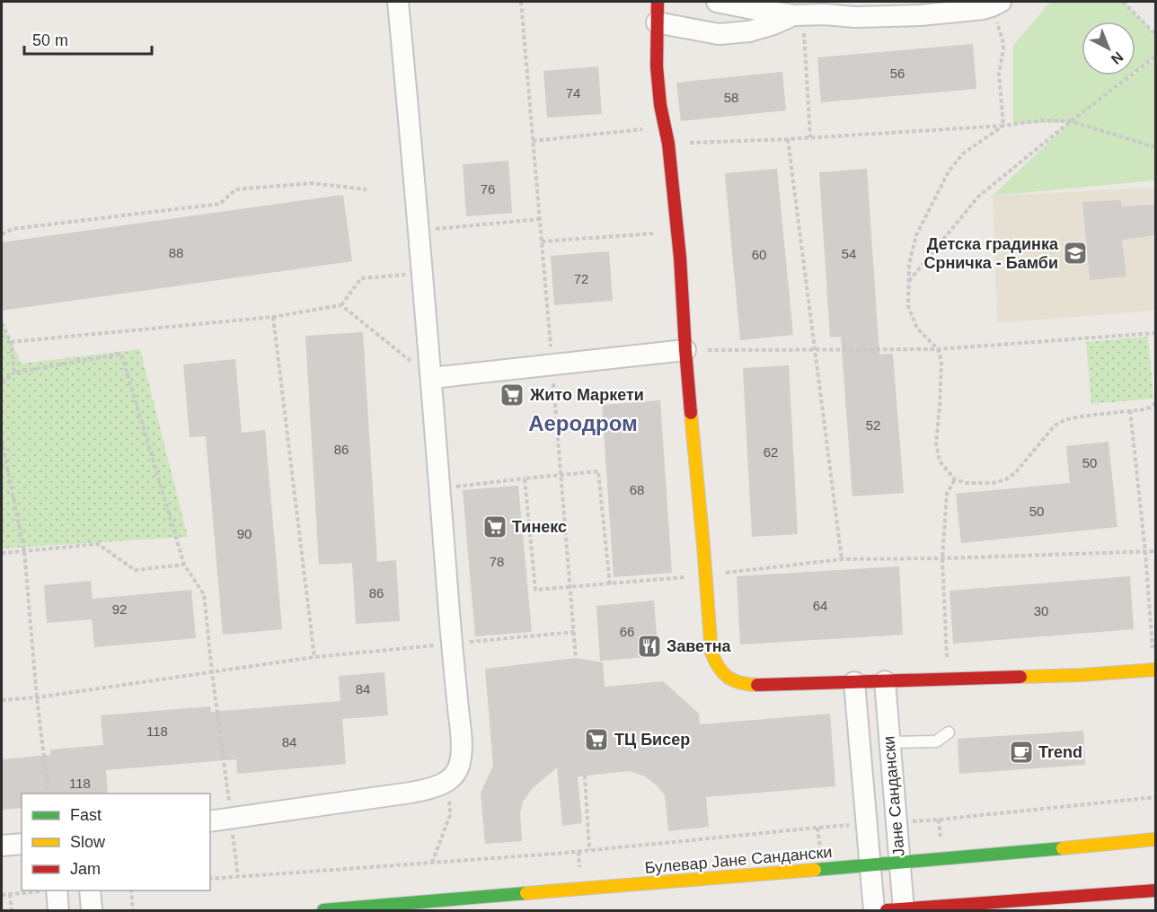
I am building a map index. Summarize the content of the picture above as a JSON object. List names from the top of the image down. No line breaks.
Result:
{"streets":{"street":["Јане Сандански","Булевар Јане Сандански"]},"crossings":[["Јане Сандански","Булевар Јане Сандански"]],"districts":["Аеродром"],"places":{"school or university":["Детска градинка Срничка - Бамби"],"supermarket":["Жито Маркети","Тинекс","ТЦ Бисер"],"restaurant":["Заветна"],"cafe":["Trend"]},"house_numbers":["56","74","58","76","88","54","60","72","52","86","62","50","68","50","90","78","86","64","92","30","66","84","118","84","118"],"legend":["Fast","Slow","Jam"],"scale_bar":"50 m","north":"bottom right"}
